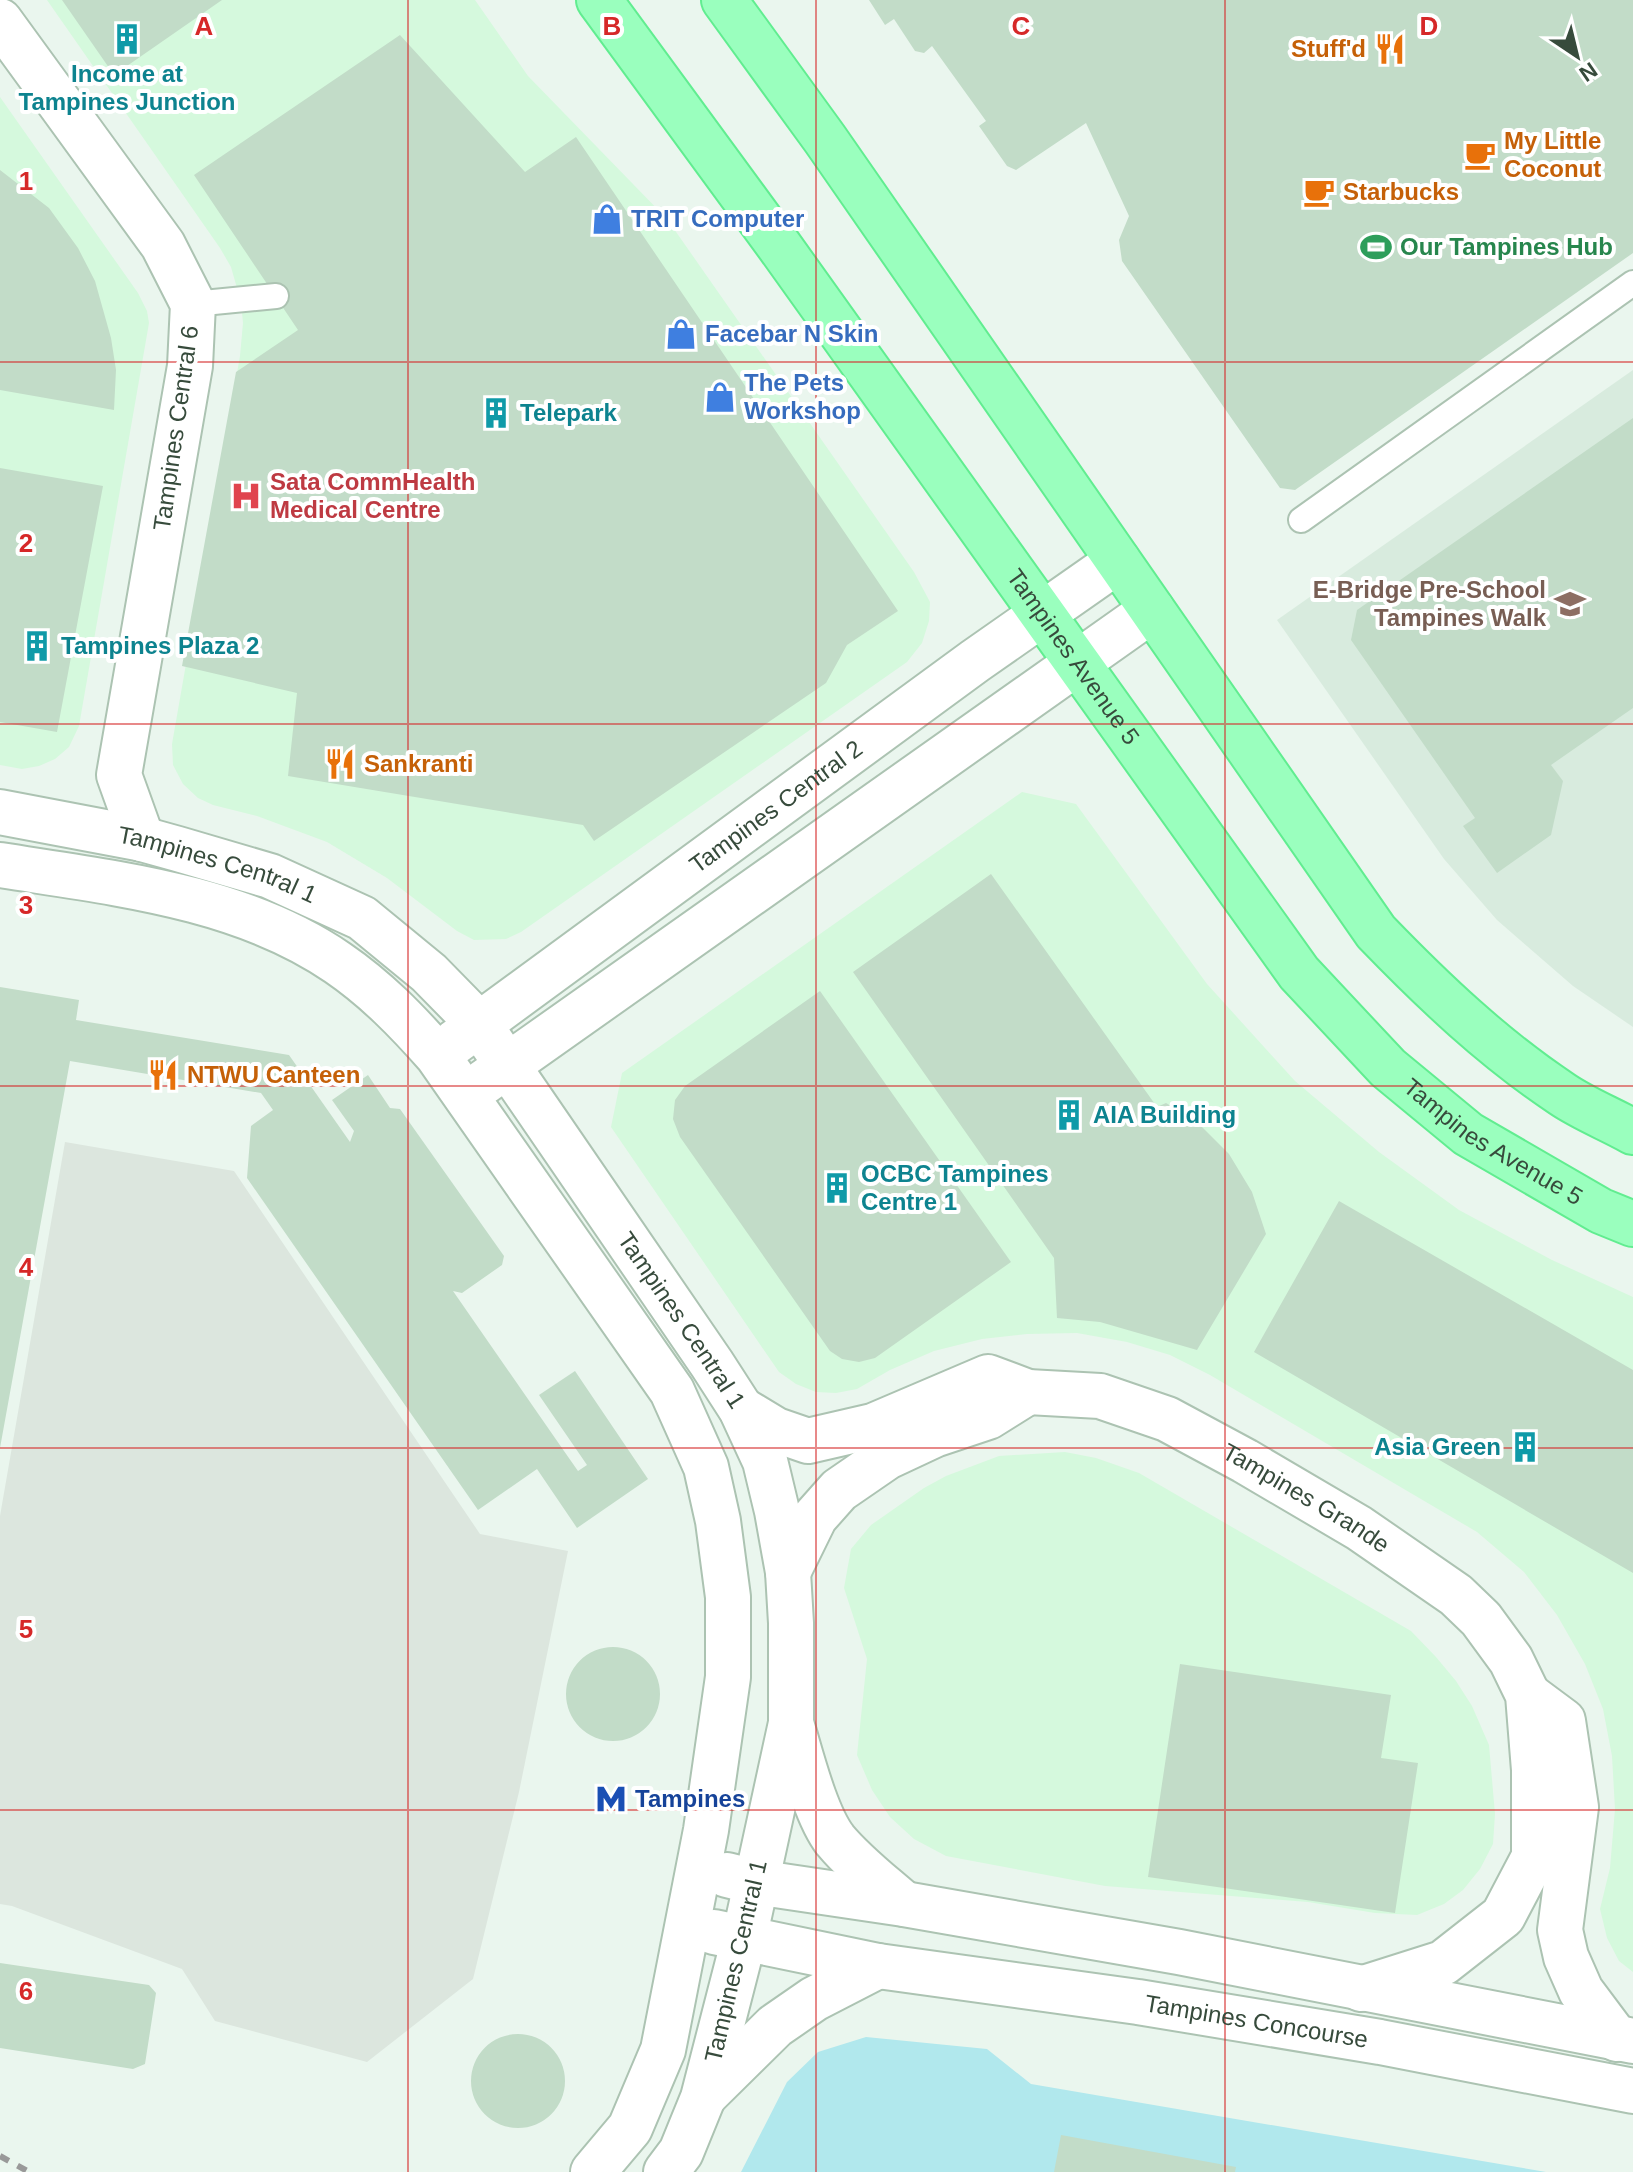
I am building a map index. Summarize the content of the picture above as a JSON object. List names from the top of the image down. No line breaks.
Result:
{"streets":{"main road":["Tampines Avenue 5"],"street":["Tampines Central 6","Tampines Central 2","Tampines Central 1","Tampines Grande","Tampines Concourse"]},"crossings":[["Tampines Central 6","Tampines Central 1"],["Tampines Avenue 5","Tampines Central 2"],["Tampines Central 2","Tampines Central 1"],["Tampines Central 1","Tampines Grande"],["Tampines Central 1","Tampines Concourse"],["Tampines Grande","Tampines Concourse"]],"places":{"building":["Income at Tampines Junction","Telepark","Tampines Plaza 2","AIA Building","OCBC Tampines Centre 1","Asia Green"],"restaurant":["Stuff'd","Sankranti","NTWU Canteen"],"cafe":["My Little Coconut","Starbucks"],"shop":["TRIT Computer","Facebar N Skin","The Pets Workshop"],"sports":["Our Tampines Hub"],"hospital":["Sata CommHealth Medical Centre"],"school or university":["E-Bridge Pre-School Tampines Walk"],"metro station":["Tampines"]},"north":"bottom right","grid":{"columns":["A","B","C","D"],"rows":["1","2","3","4","5","6"]}}
